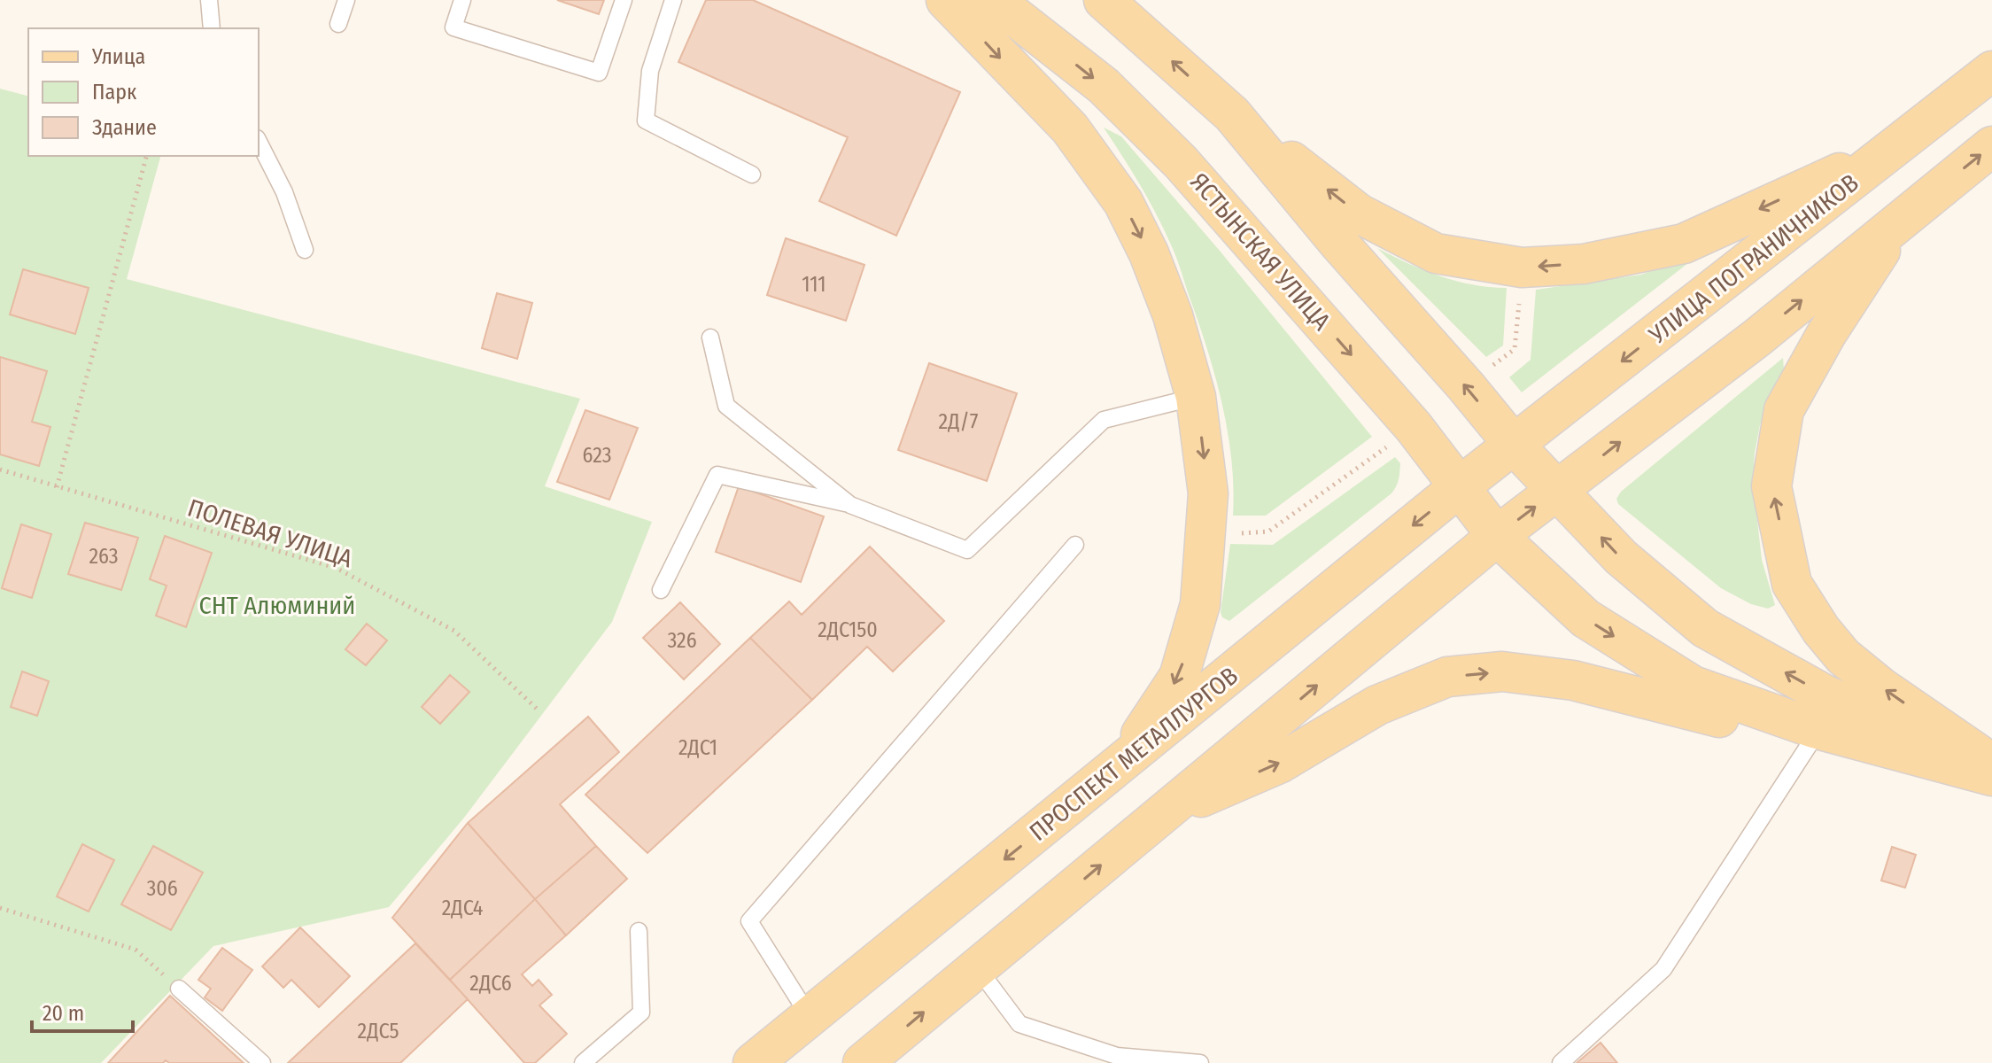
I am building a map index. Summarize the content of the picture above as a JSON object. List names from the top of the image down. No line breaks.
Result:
{"streets":{"main road":["ЯСТЫНСКАЯ УЛИЦА","УЛИЦА ПОГРАНИЧНИКОВ","ПРОСПЕКТ МЕТАЛЛУРГОВ"],"path":["ПОЛЕВАЯ УЛИЦА"]},"crossings":[["ЯСТЫНСКАЯ УЛИЦА","ПРОСПЕКТ МЕТАЛЛУРГОВ"],["УЛИЦА ПОГРАНИЧНИКОВ","ПРОСПЕКТ МЕТАЛЛУРГОВ"]],"parks":["СНТ Алюминий"],"house_numbers":["111","2Д/7","623","263","2ДС150","326","2ДС1","306","2ДС4","2ДС6","2ДС5"],"legend":["Улица","Парк","Здание"],"scale_bar":"20 m"}
